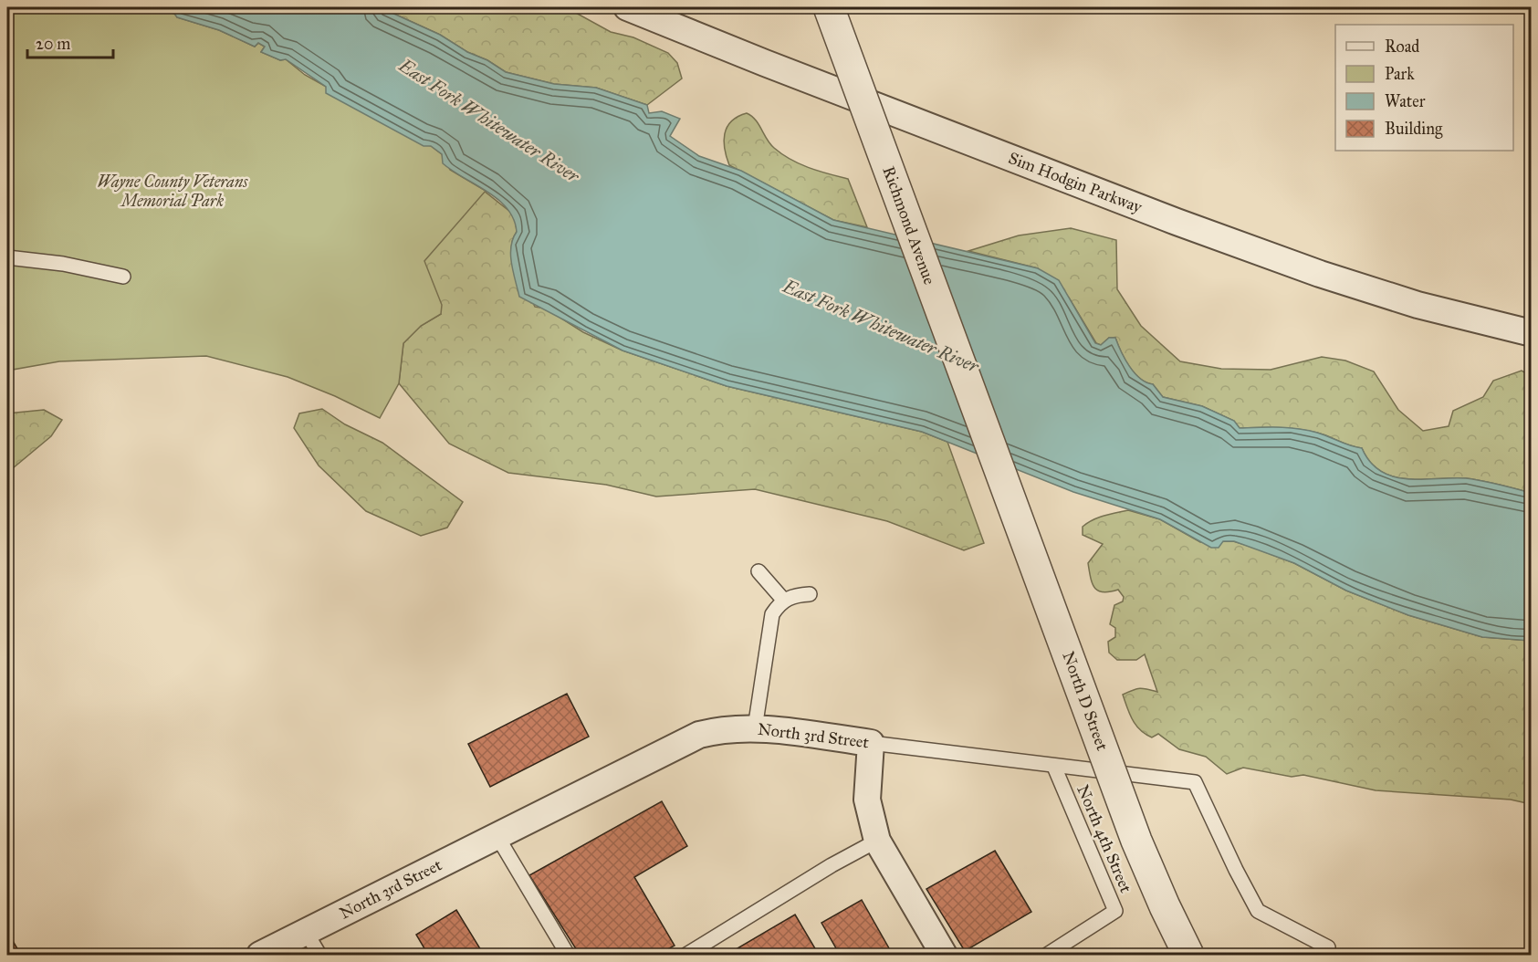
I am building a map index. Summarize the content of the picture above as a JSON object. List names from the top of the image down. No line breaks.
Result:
{"streets":{"street":["Sim Hodgin Parkway","Richmond Avenue","North D Street","North 3rd Street"],"lane":["North 4th Street"]},"crossings":[["Richmond Avenue","North D Street"],["North 3rd Street","North 4th Street"]],"water":["East Fork Whitewater River"],"parks":["Wayne County Veterans Memorial Park"],"legend":["Road","Park","Water","Building"],"scale_bar":"20 m"}
